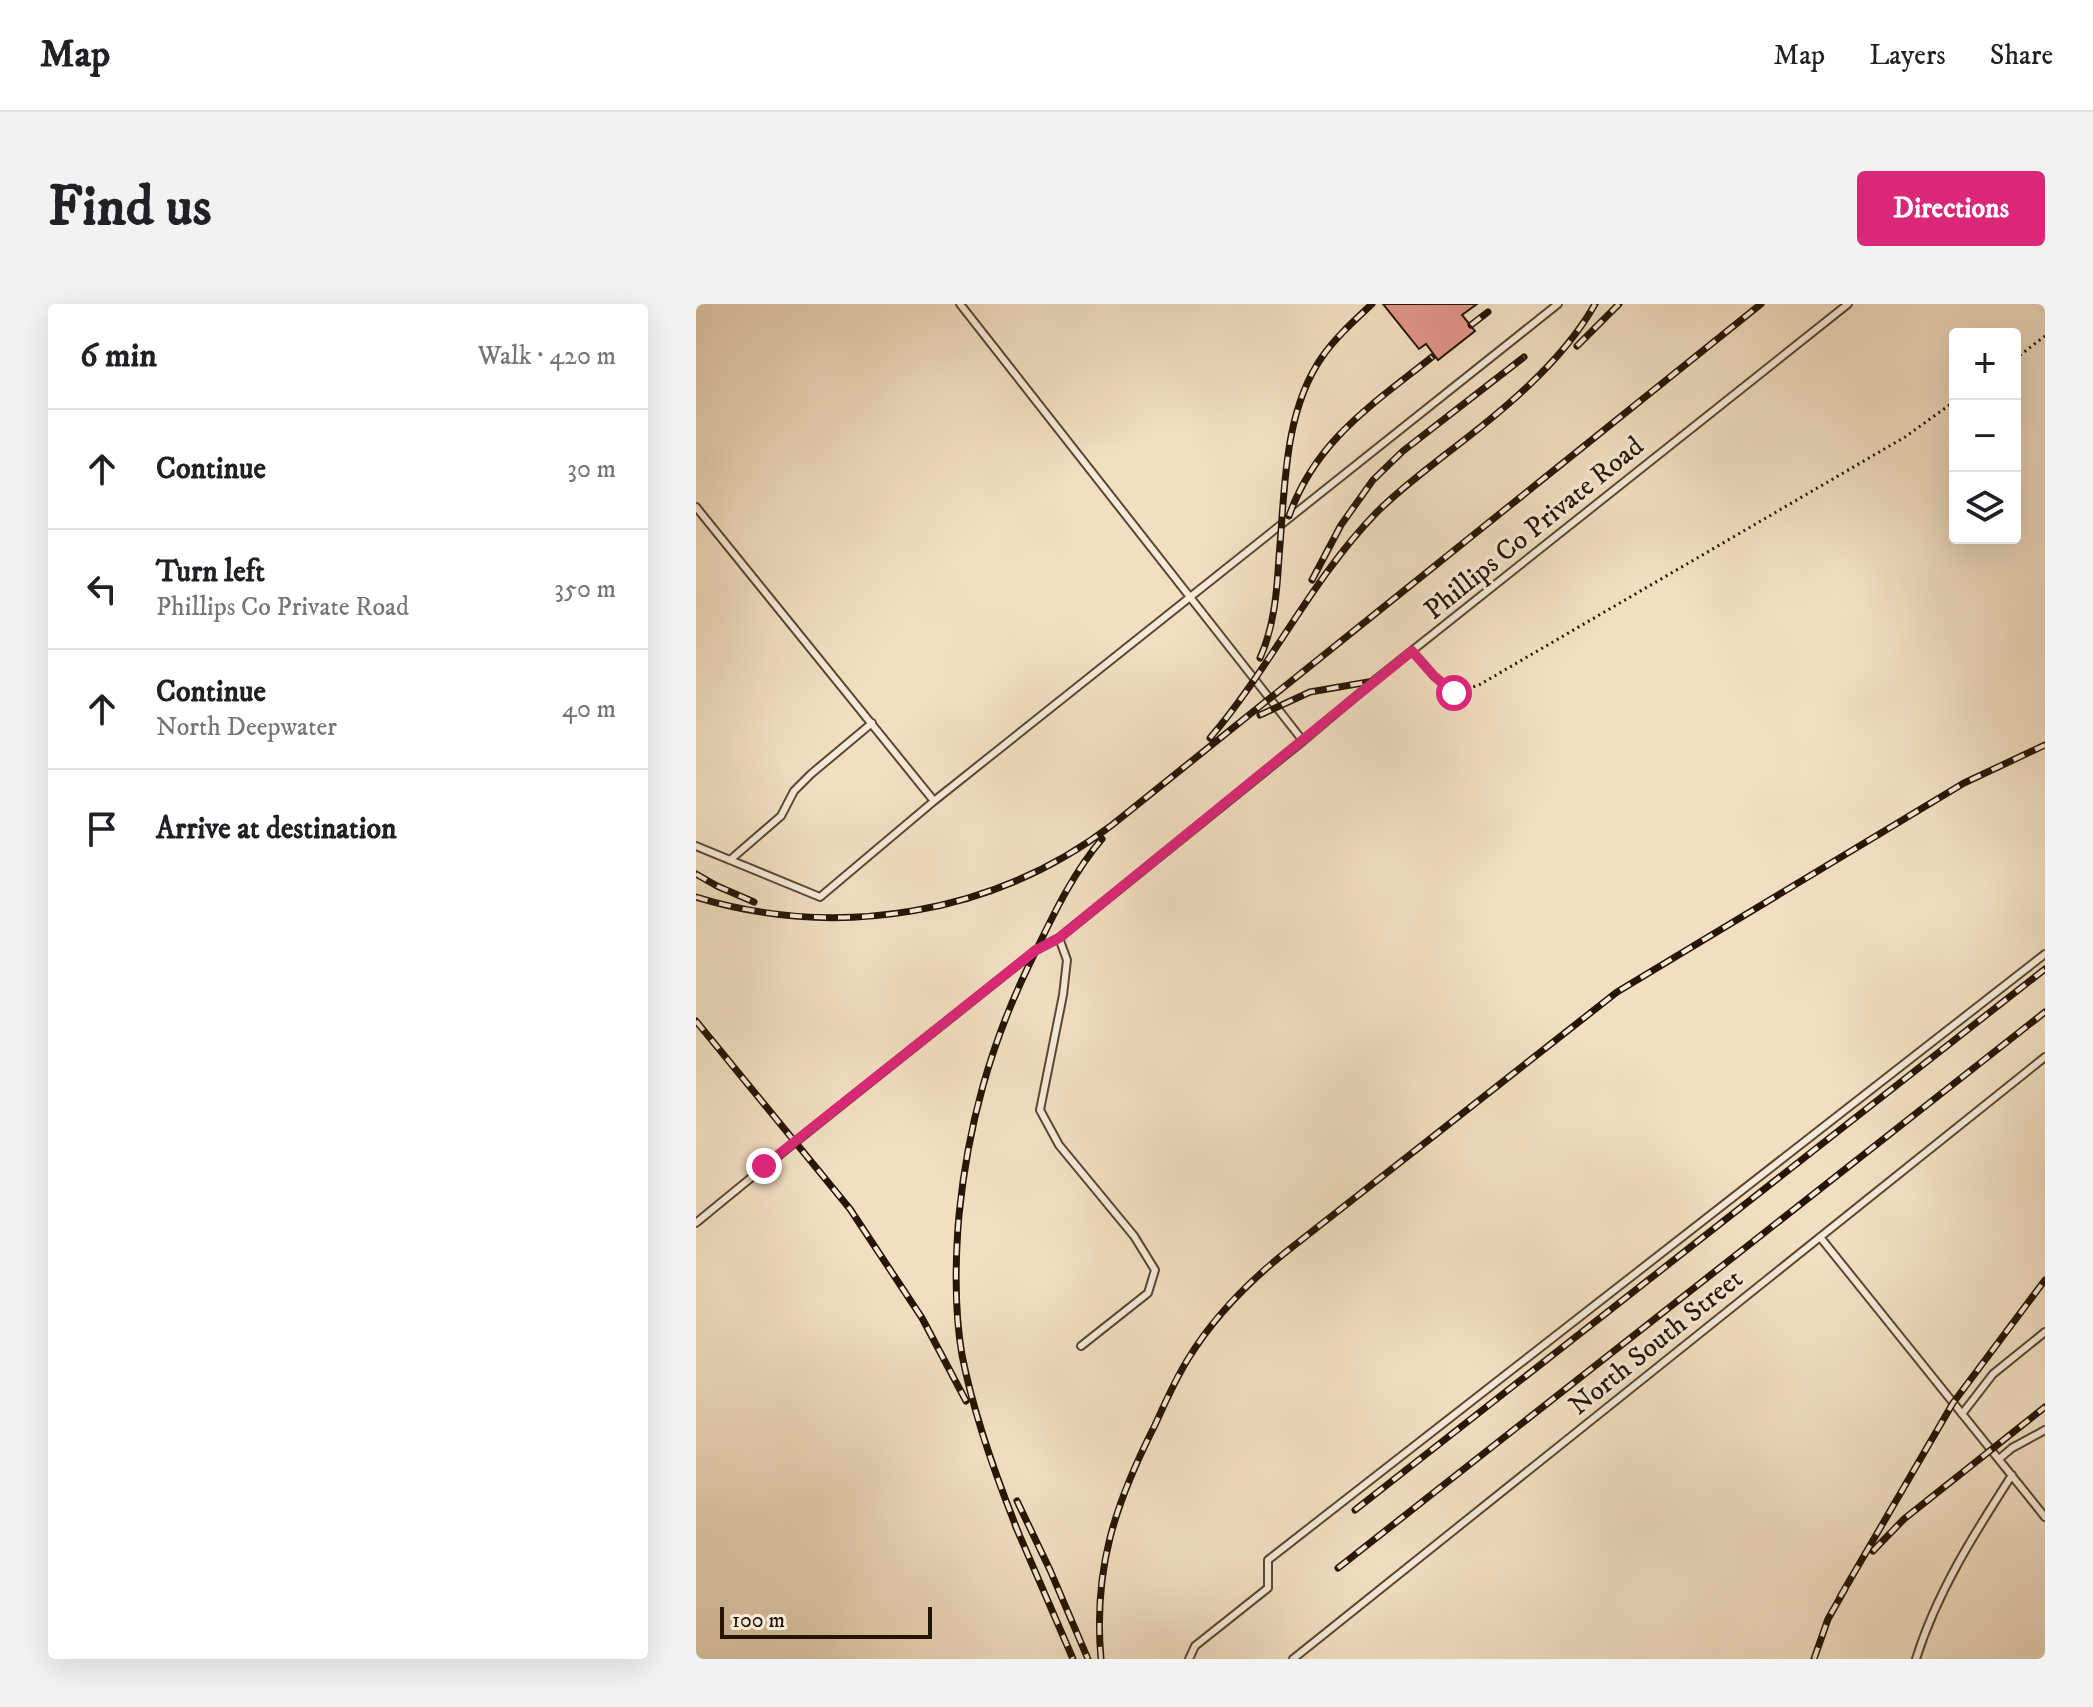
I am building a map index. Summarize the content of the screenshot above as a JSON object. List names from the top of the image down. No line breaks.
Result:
{"streets":{"lane":["Phillips Co Private Road","North South Street"]},"scale_bar":"100 m","page":{"header":"Map","nav":["Map","Layers","Share"],"buttons":"Directions","title":"Find us","heading":["6 min","Walk · 420 m"],"map_buttons":["+","−"],"list":[["Continue","30 m"],["Turn left","Phillips Co Private Road","350 m"],["Continue","North Deepwater","40 m"],"Arrive at destination"],"scale":"100 m"}}
